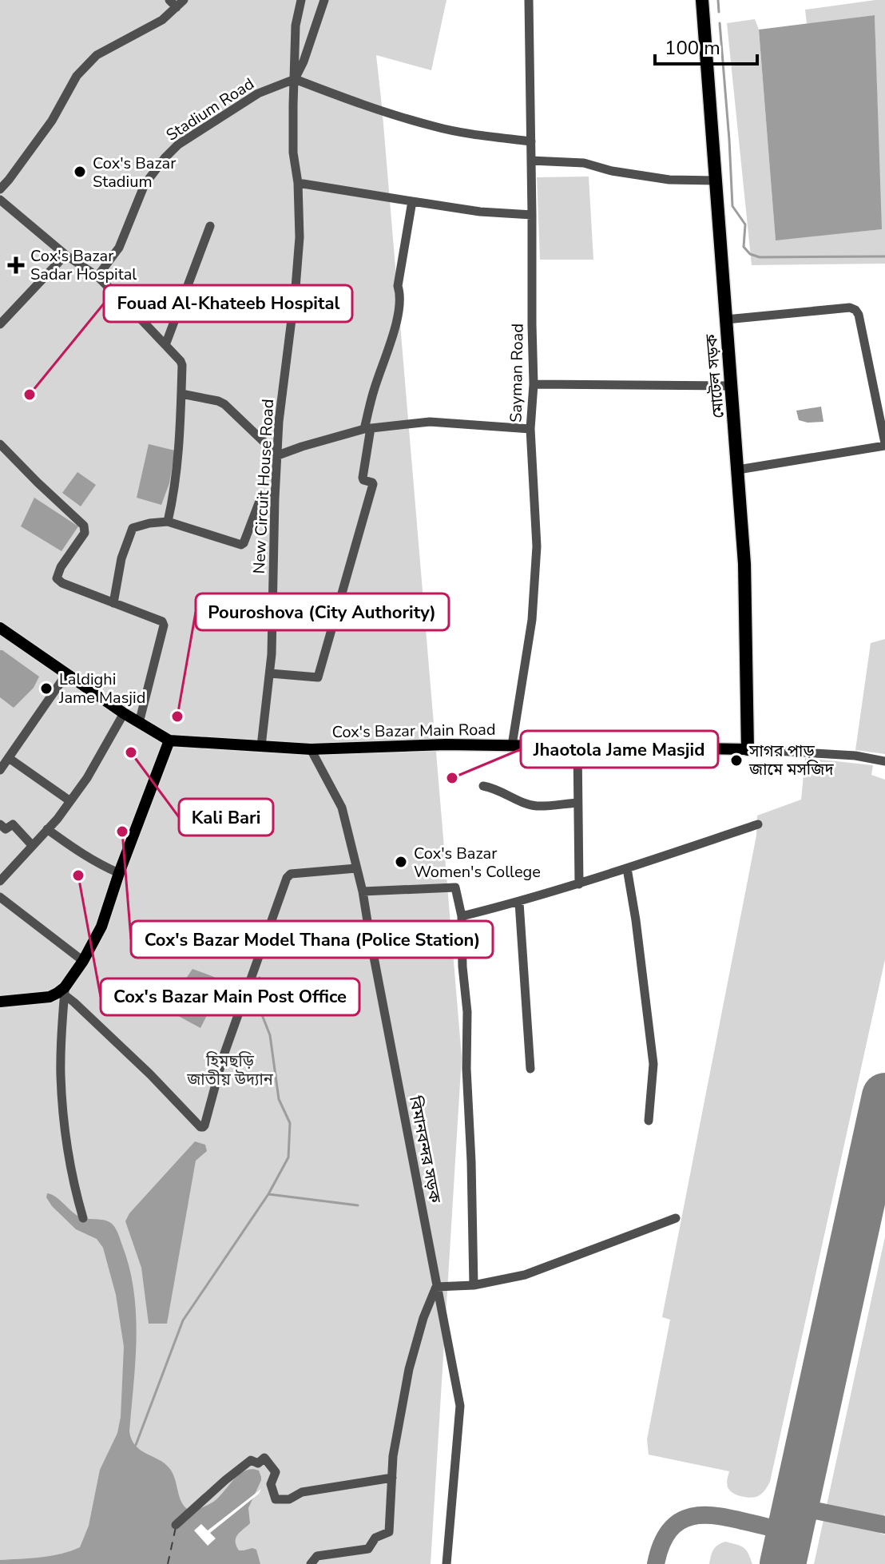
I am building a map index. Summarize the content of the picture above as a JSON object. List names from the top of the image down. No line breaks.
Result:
{"streets":{"highway":["মোটেল সড়ক"],"main road":["Cox's Bazar Main Road"],"street":["Stadium Road","Sayman Road","New Circuit House Road","বিমানবন্দর সড়ক"]},"crossings":[["Stadium Road","New Circuit House Road"],["Sayman Road","Cox's Bazar Main Road"],["মোটেল সড়ক","Cox's Bazar Main Road"],["New Circuit House Road","Cox's Bazar Main Road"],["Cox's Bazar Main Road","বিমানবন্দর সড়ক"]],"parks":["হিমছড়ি জাতীয় উদ্যান"],"places":{"other":["Cox's Bazar Stadium","Fouad Al-Khateeb Hospital","Laldighi Jame Masjid","Pouroshova (City Authority)","Kali Bari","সাগর পাড় জামে মসজিদ","Jhaotola Jame Masjid","Cox's Bazar Model Thana (Police Station)","Cox's Bazar Women's College","Cox's Bazar Main Post Office"],"health":["Cox's Bazar Sadar Hospital"]},"scale_bar":"100 m"}
